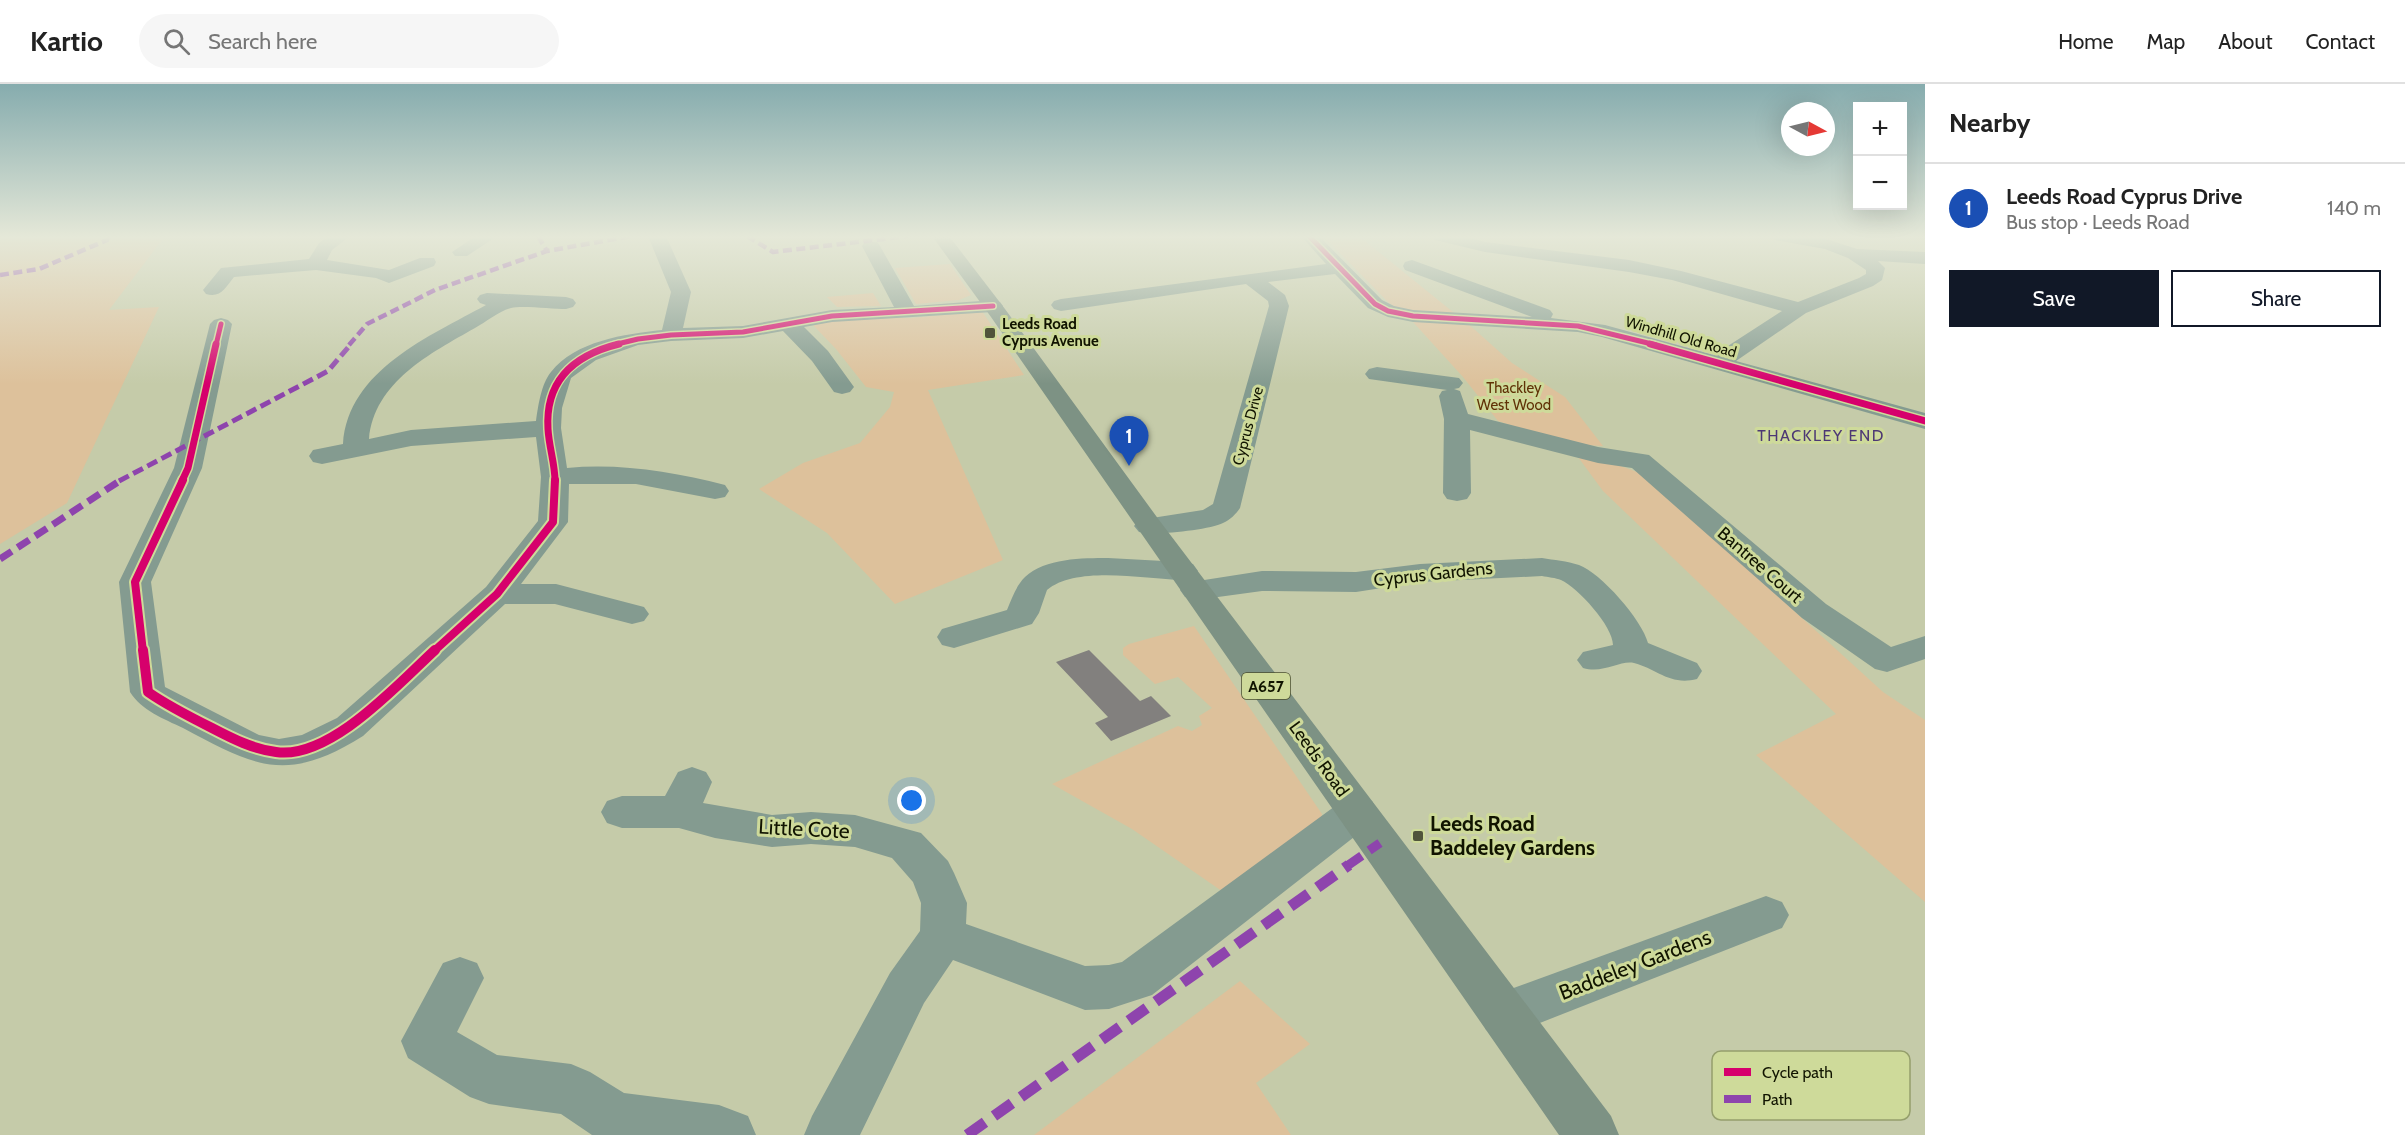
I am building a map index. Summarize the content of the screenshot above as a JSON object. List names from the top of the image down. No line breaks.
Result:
{"streets":{"main road":["A657","Leeds Road"],"street":["Windhill Old Road","Cyprus Drive","Bantree Court","Cyprus Gardens","Little Cote","Baddeley Gardens"]},"crossings":[["Cyprus Drive","Leeds Road"],["Cyprus Gardens","Leeds Road"],["Leeds Road","Baddeley Gardens"]],"districts":["THACKLEY END"],"parks":["Thackley West Wood"],"places":{"transit":["Leeds Road Cyprus Avenue","Leeds Road Baddeley Gardens"]},"legend":["Cycle path","Path"],"north":"right","page":{"header":"Kartio","search":"Search here","nav":["Home","Map","About","Contact"],"heading":"Nearby","map_buttons":["+","−"],"list":[{"mark":"1","name":"Leeds Road Cyprus Drive","note":"Bus stop · Leeds Road","value":"140 m"}],"buttons":["Save","Share"],"pins":"1"}}
